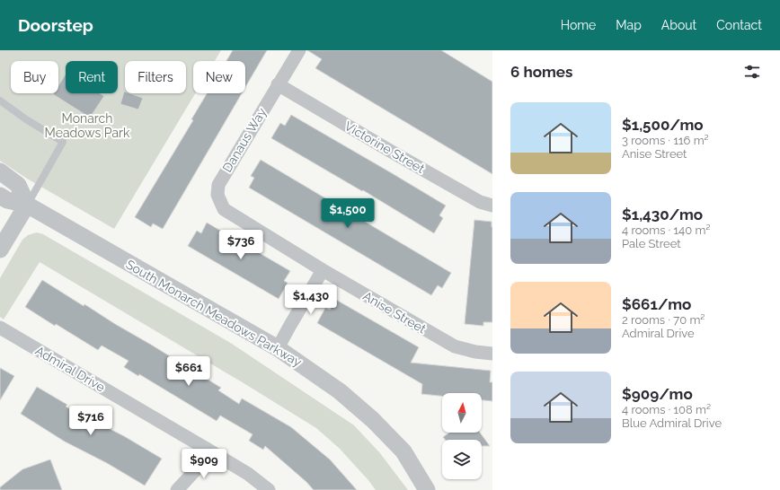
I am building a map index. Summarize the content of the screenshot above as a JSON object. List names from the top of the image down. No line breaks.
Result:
{"streets":{"street":["Danaus Way","Victorine Street","Anise Street","South Monarch Meadows Parkway","Admiral Drive"]},"crossings":[["Danaus Way","Victorine Street"],["Danaus Way","Anise Street"]],"parks":["Monarch Meadows Park"],"north":"top","page":{"header":"Doorstep","nav":["Home","Map","About","Contact"],"heading":"6 homes","chip":["Buy","Rent","Filters","New"],"list":[{"name":"$1,500/mo","note":"3 rooms · 116 m² · Anise Street"},{"name":"$1,430/mo","note":"4 rooms · 140 m² · Pale Street"},{"name":"$661/mo","note":"2 rooms · 70 m² · Admiral Drive"},{"name":"$909/mo","note":"4 rooms · 108 m² · Blue Admiral Drive"}],"price":["$1,500","$736","$1,430","$661","$716","$909"]}}
